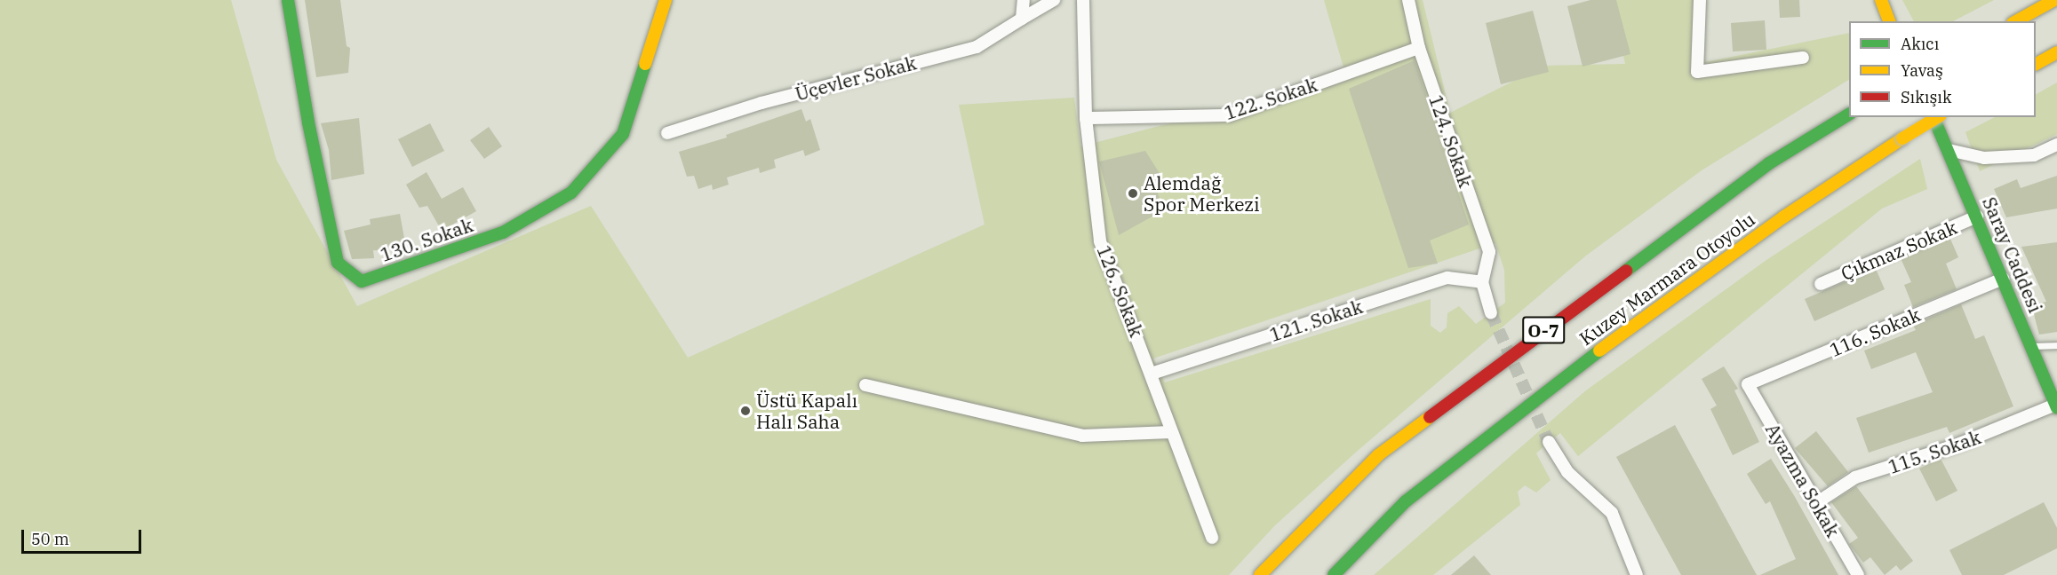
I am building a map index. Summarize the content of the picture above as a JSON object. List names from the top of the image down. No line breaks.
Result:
{"streets":{"main road":["130. Sokak","Saray Caddesi","Kuzey Marmara Otoyolu","O-7"],"street":["Üçevler Sokak","122. Sokak","124. Sokak","Çıkmaz Sokak","126. Sokak","121. Sokak","116. Sokak","115. Sokak","Ayazma Sokak"]},"crossings":[["122. Sokak","124. Sokak"],["122. Sokak","126. Sokak"],["124. Sokak","121. Sokak"],["Çıkmaz Sokak","Saray Caddesi"],["Saray Caddesi","116. Sokak"],["Saray Caddesi","115. Sokak"],["126. Sokak","121. Sokak"],["116. Sokak","Ayazma Sokak"],["115. Sokak","Ayazma Sokak"]],"places":["Alemdağ Spor Merkezi","Üstü Kapalı Halı Saha"],"legend":["Akıcı","Yavaş","Sıkışık"],"scale_bar":"50 m"}
